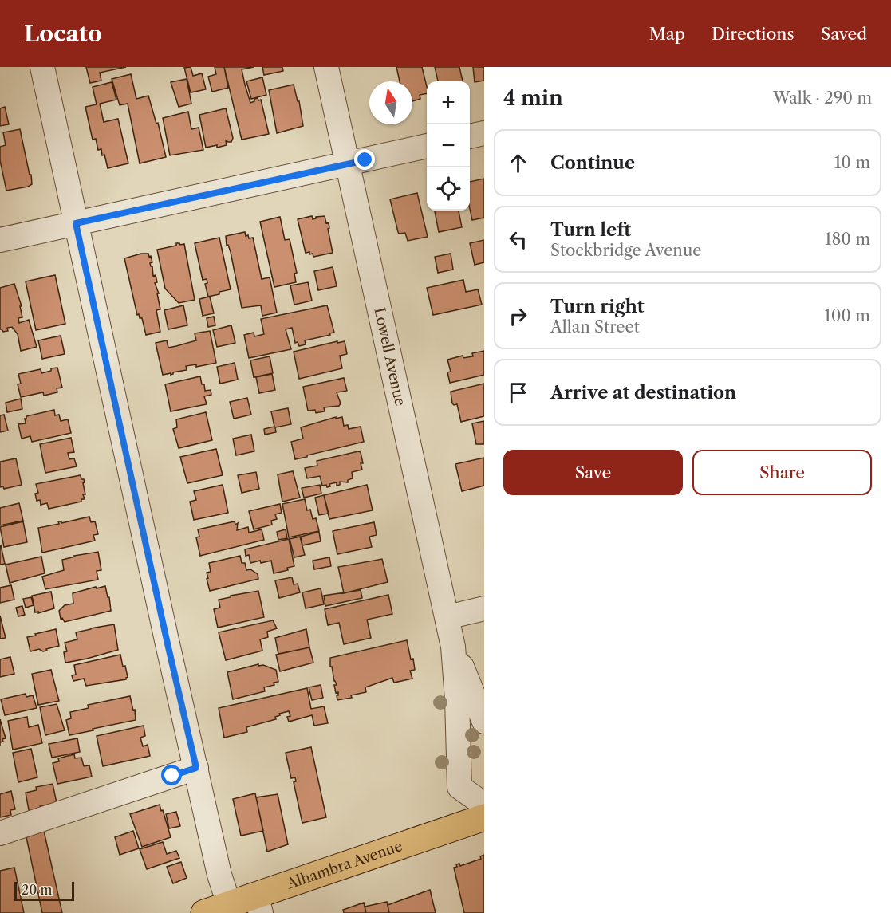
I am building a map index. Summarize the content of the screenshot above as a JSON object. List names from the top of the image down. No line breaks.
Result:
{"streets":{"main road":["Alhambra Avenue"],"street":["Lowell Avenue"]},"scale_bar":"20 m","north":"top","page":{"header":"Locato","nav":["Map","Directions","Saved"],"heading":["4 min","Walk · 290 m"],"map_buttons":["+","−"],"list":[["Continue","10 m"],["Turn left","Stockbridge Avenue","180 m"],["Turn right","Allan Street","100 m"],"Arrive at destination"],"buttons":["Save","Share"],"scale":"20 m"}}
